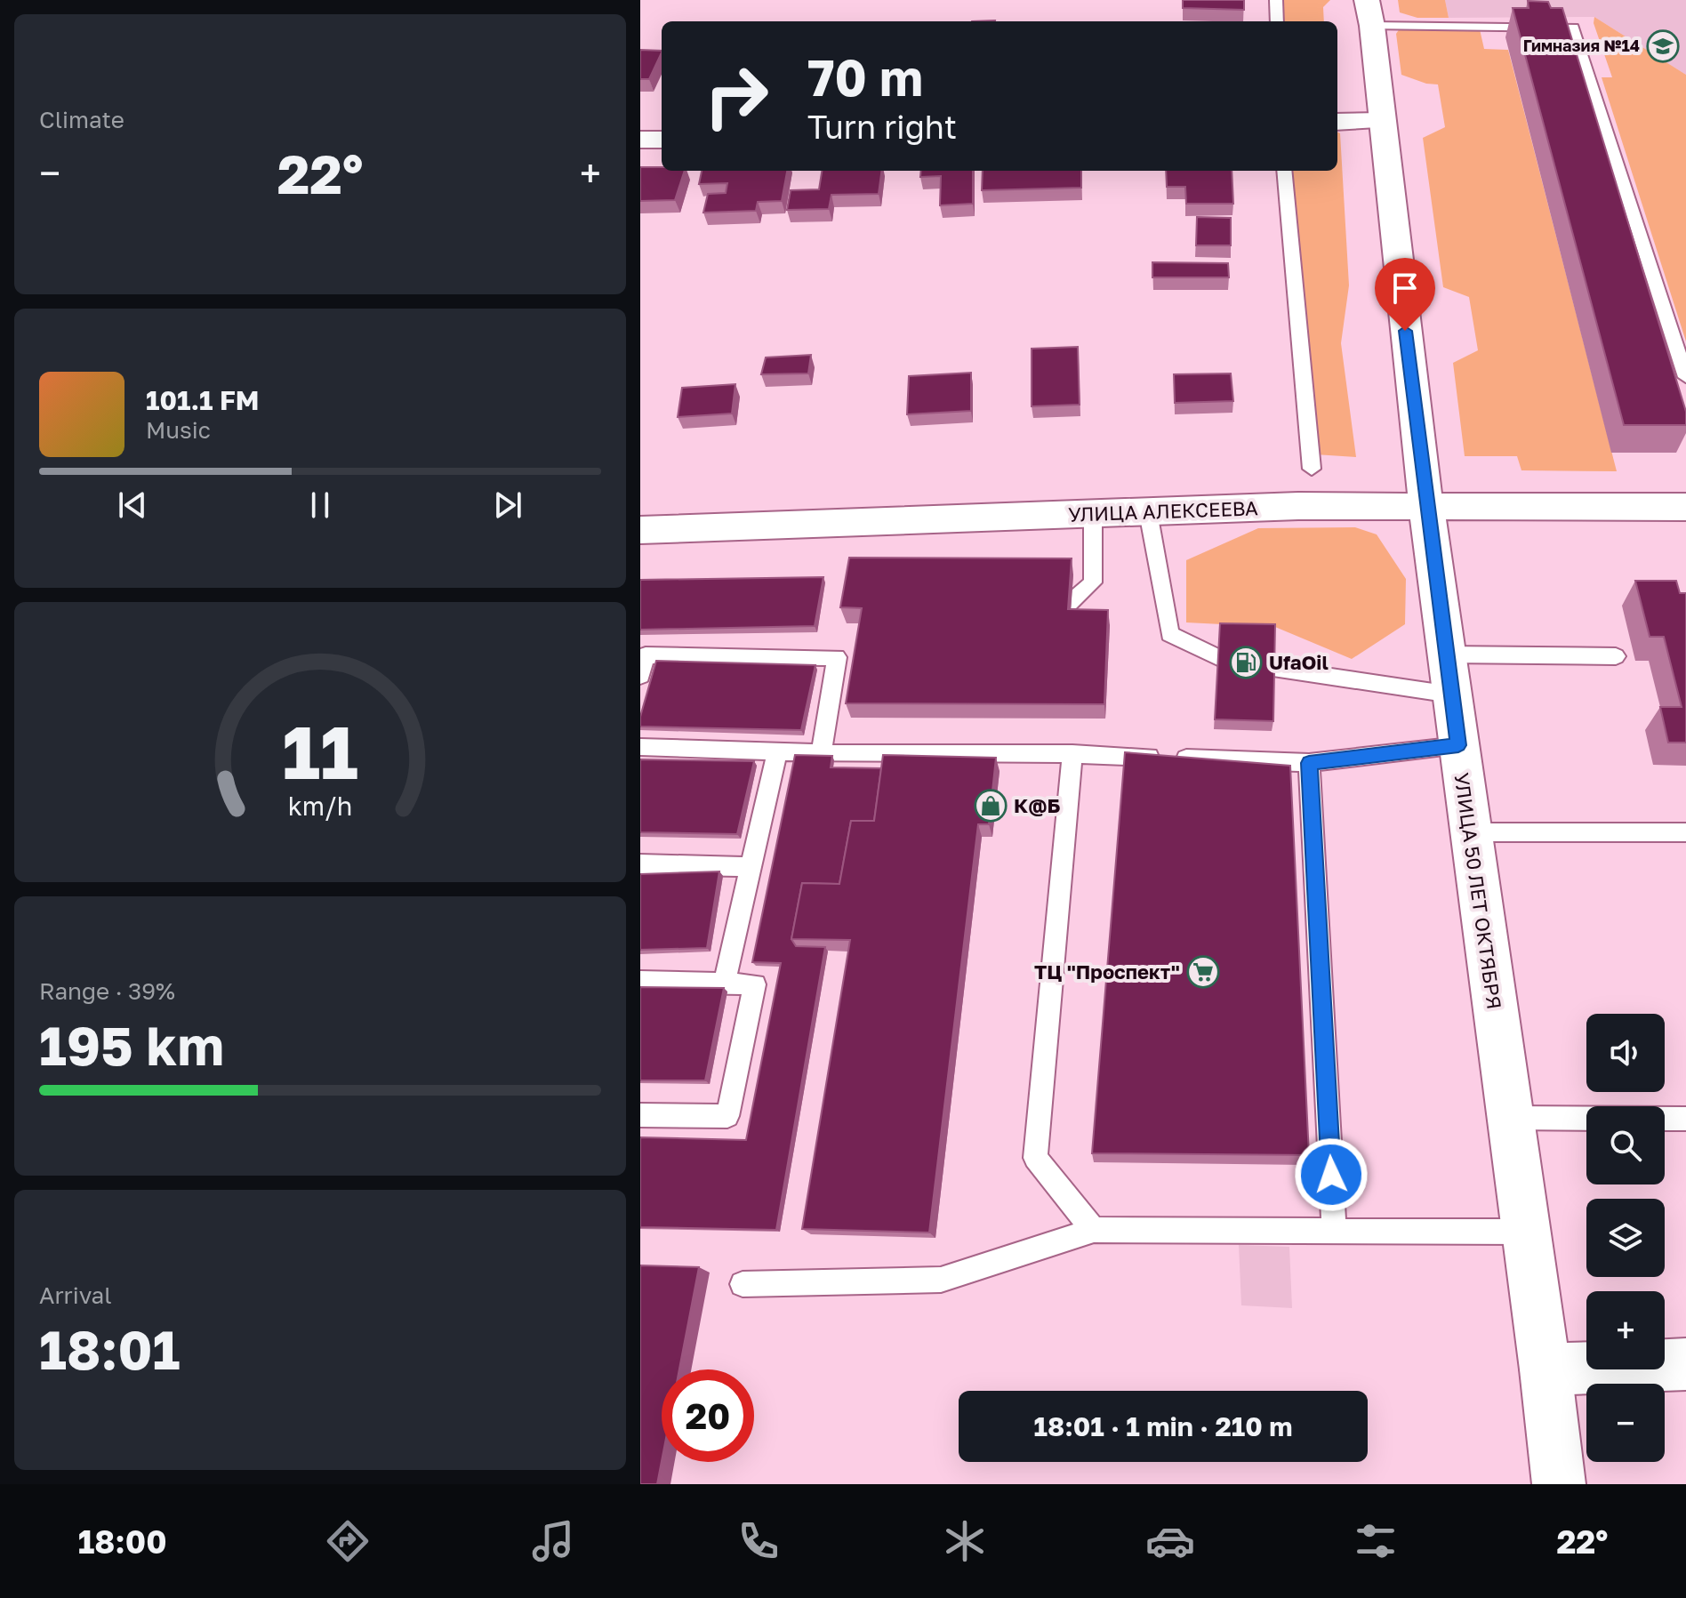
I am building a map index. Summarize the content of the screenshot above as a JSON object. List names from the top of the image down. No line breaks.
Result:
{"streets":{"main road":["УЛИЦА АЛЕКСЕЕВА","УЛИЦА 50 ЛЕТ ОКТЯБРЯ"]},"crossings":[["УЛИЦА АЛЕКСЕЕВА","УЛИЦА 50 ЛЕТ ОКТЯБРЯ"]],"places":{"school or university":["Гимназия №14"],"fuel station":["UfaOil"],"shop":["К@Б"],"supermarket":["ТЦ \"Проспект\""]},"page":{"tile":["Climate",["Range · 39%","195 km"],["Arrival","18:01"]],"turn":["70 m","Turn right"],"heat":["−","22°","+"],"song":["101.1 FM","Music"],"map_buttons":["+","−"],"limit":"20","trip":"18:01 · 1 min · 210 m","tabs":["18:00","22°"],"gauge":["11","km/h"]}}
